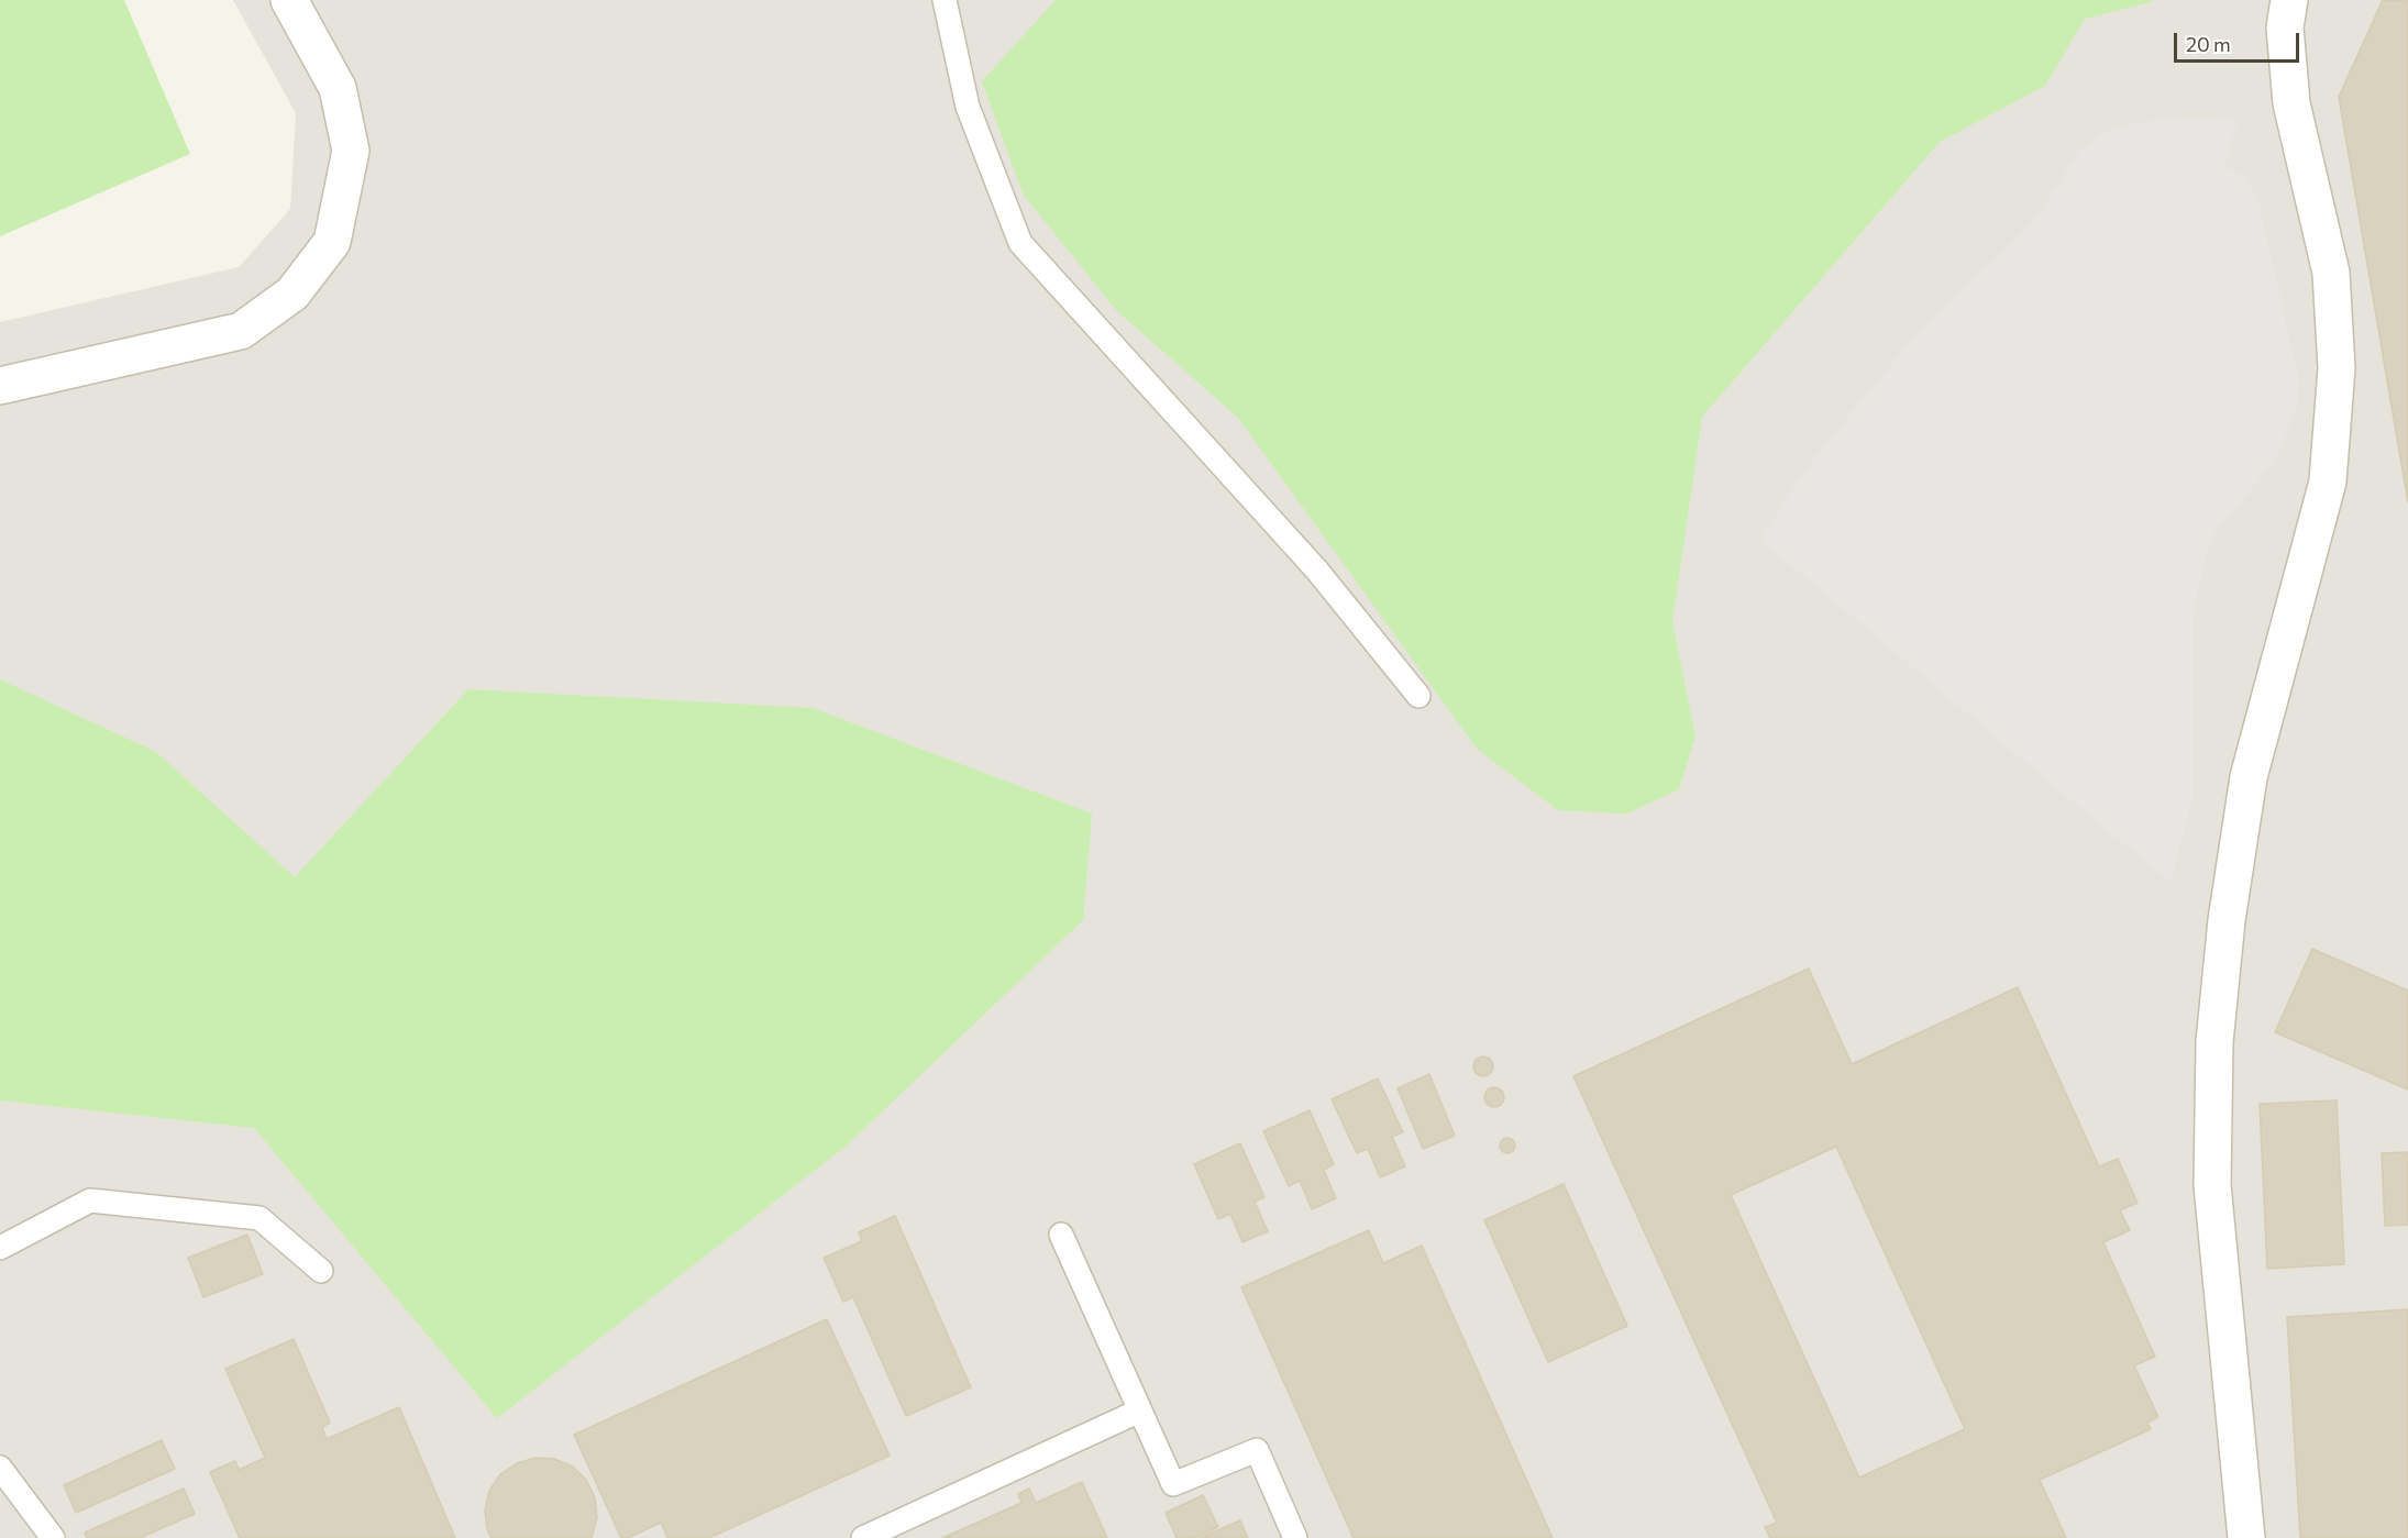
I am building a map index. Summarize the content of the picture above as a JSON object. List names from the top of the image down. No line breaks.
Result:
{"scale_bar":"20 m"}
